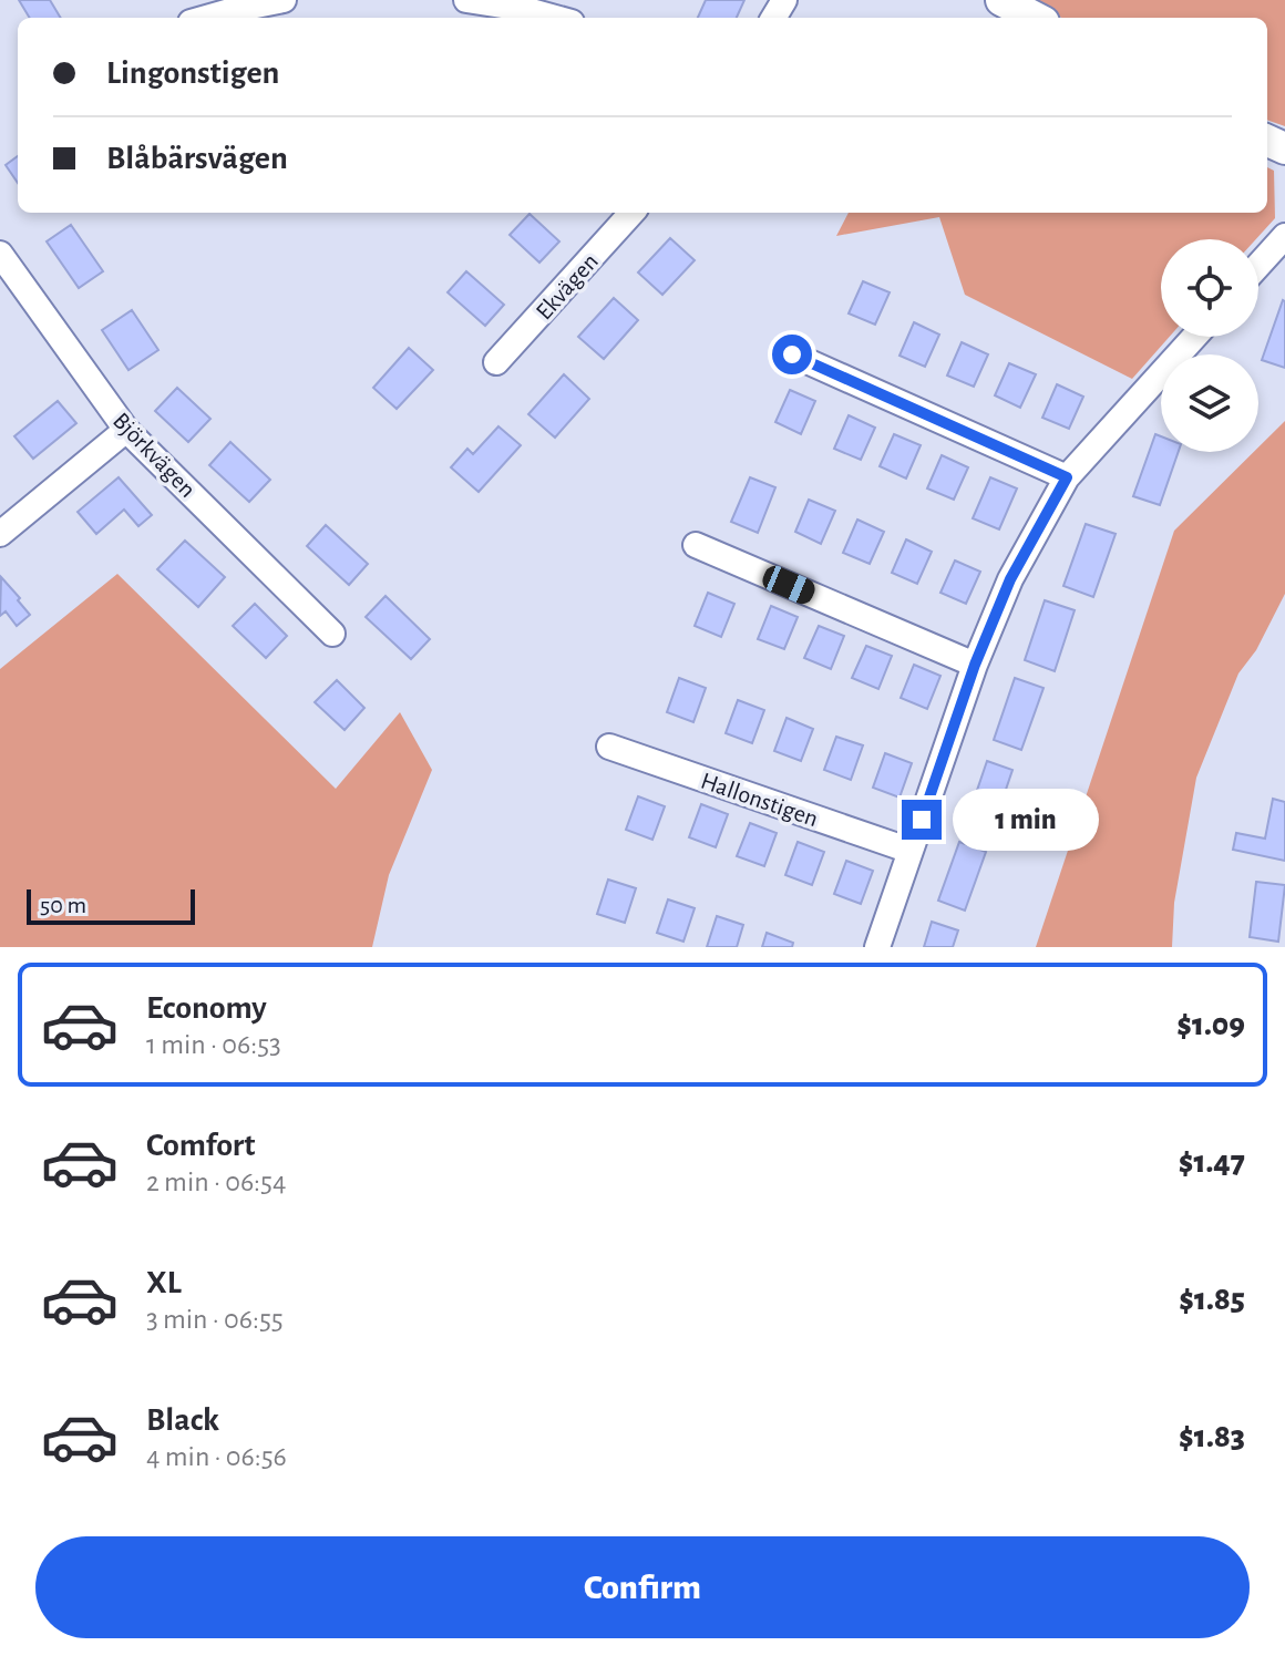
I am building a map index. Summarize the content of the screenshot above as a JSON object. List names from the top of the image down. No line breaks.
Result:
{"streets":{"street":["Ekvägen","Björkvägen","Hallonstigen"]},"scale_bar":"50 m","page":{"banner":["Lingonstigen","Blåbärsvägen"],"bubble":"1 min","scale":"50 m","list":[{"name":"Economy","note":"1 min · 06:53","value":"$1.09"},{"name":"Comfort","note":"2 min · 06:54","value":"$1.47"},{"name":"XL","note":"3 min · 06:55","value":"$1.85"},{"name":"Black","note":"4 min · 06:56","value":"$1.83"}],"buttons":"Confirm"}}
